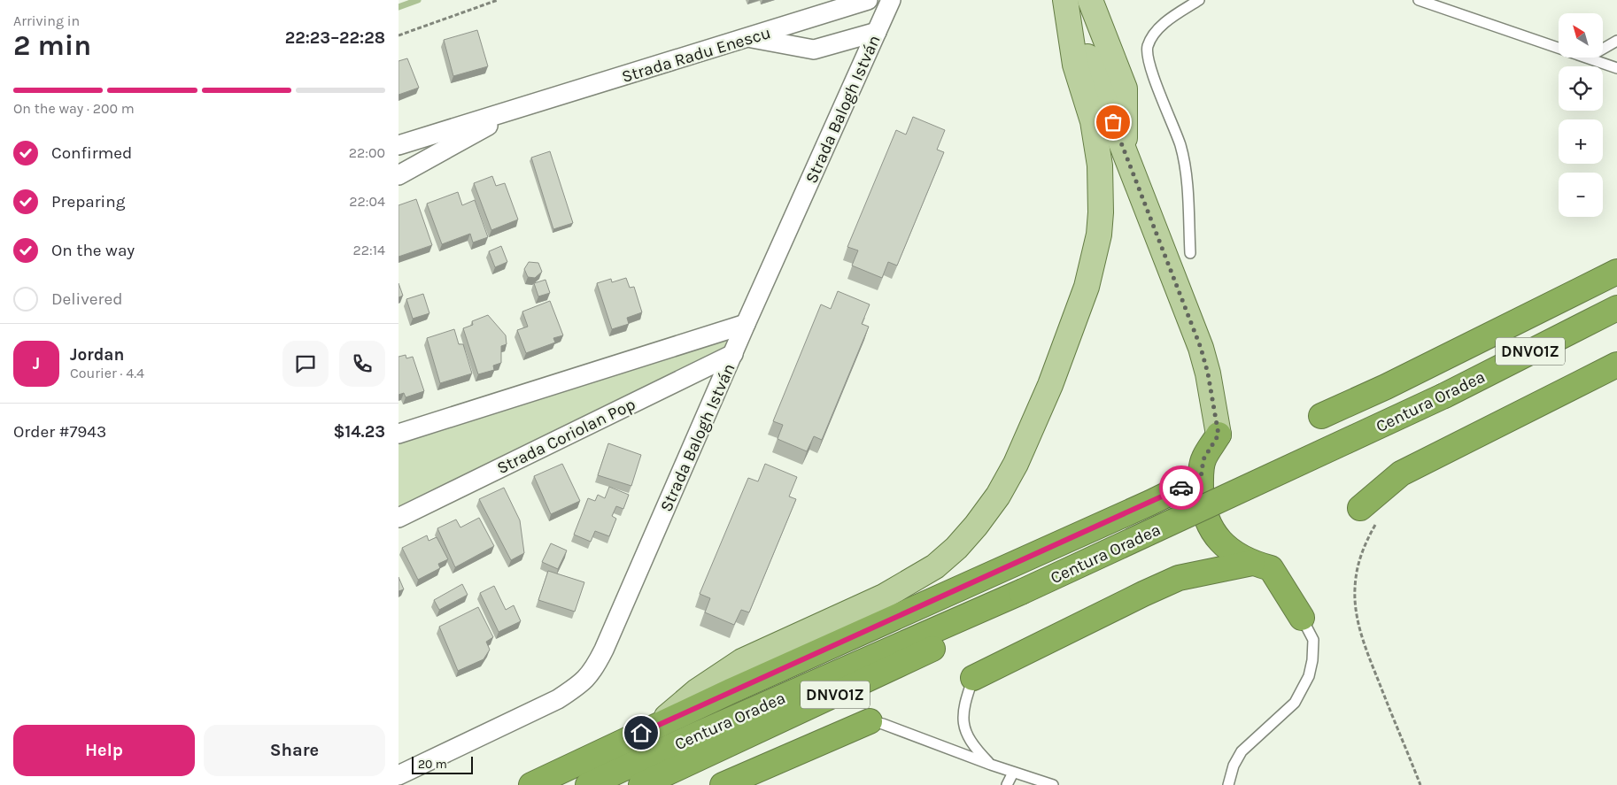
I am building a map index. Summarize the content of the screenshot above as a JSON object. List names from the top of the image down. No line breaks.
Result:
{"streets":{"highway":["DNVO1Z","Centura Oradea"],"street":["Strada Radu Enescu","Strada Balogh István","Strada Coriolan Pop"]},"crossings":[["Strada Balogh István","Strada Coriolan Pop"]],"scale_bar":"20 m","north":"top left","page":{"heading":["2 min","Arriving in","22:23–22:28"],"panel":["Jordan","Courier · 4.4","Order #7943","$14.23"],"map_buttons":["+","−"],"bar":"On the way · 200 m","list":[["Confirmed","22:00"],["Preparing","22:04"],["On the way","22:14"],"Delivered"],"round":"J","buttons":["Help","Share"],"scale":"20 m"}}
